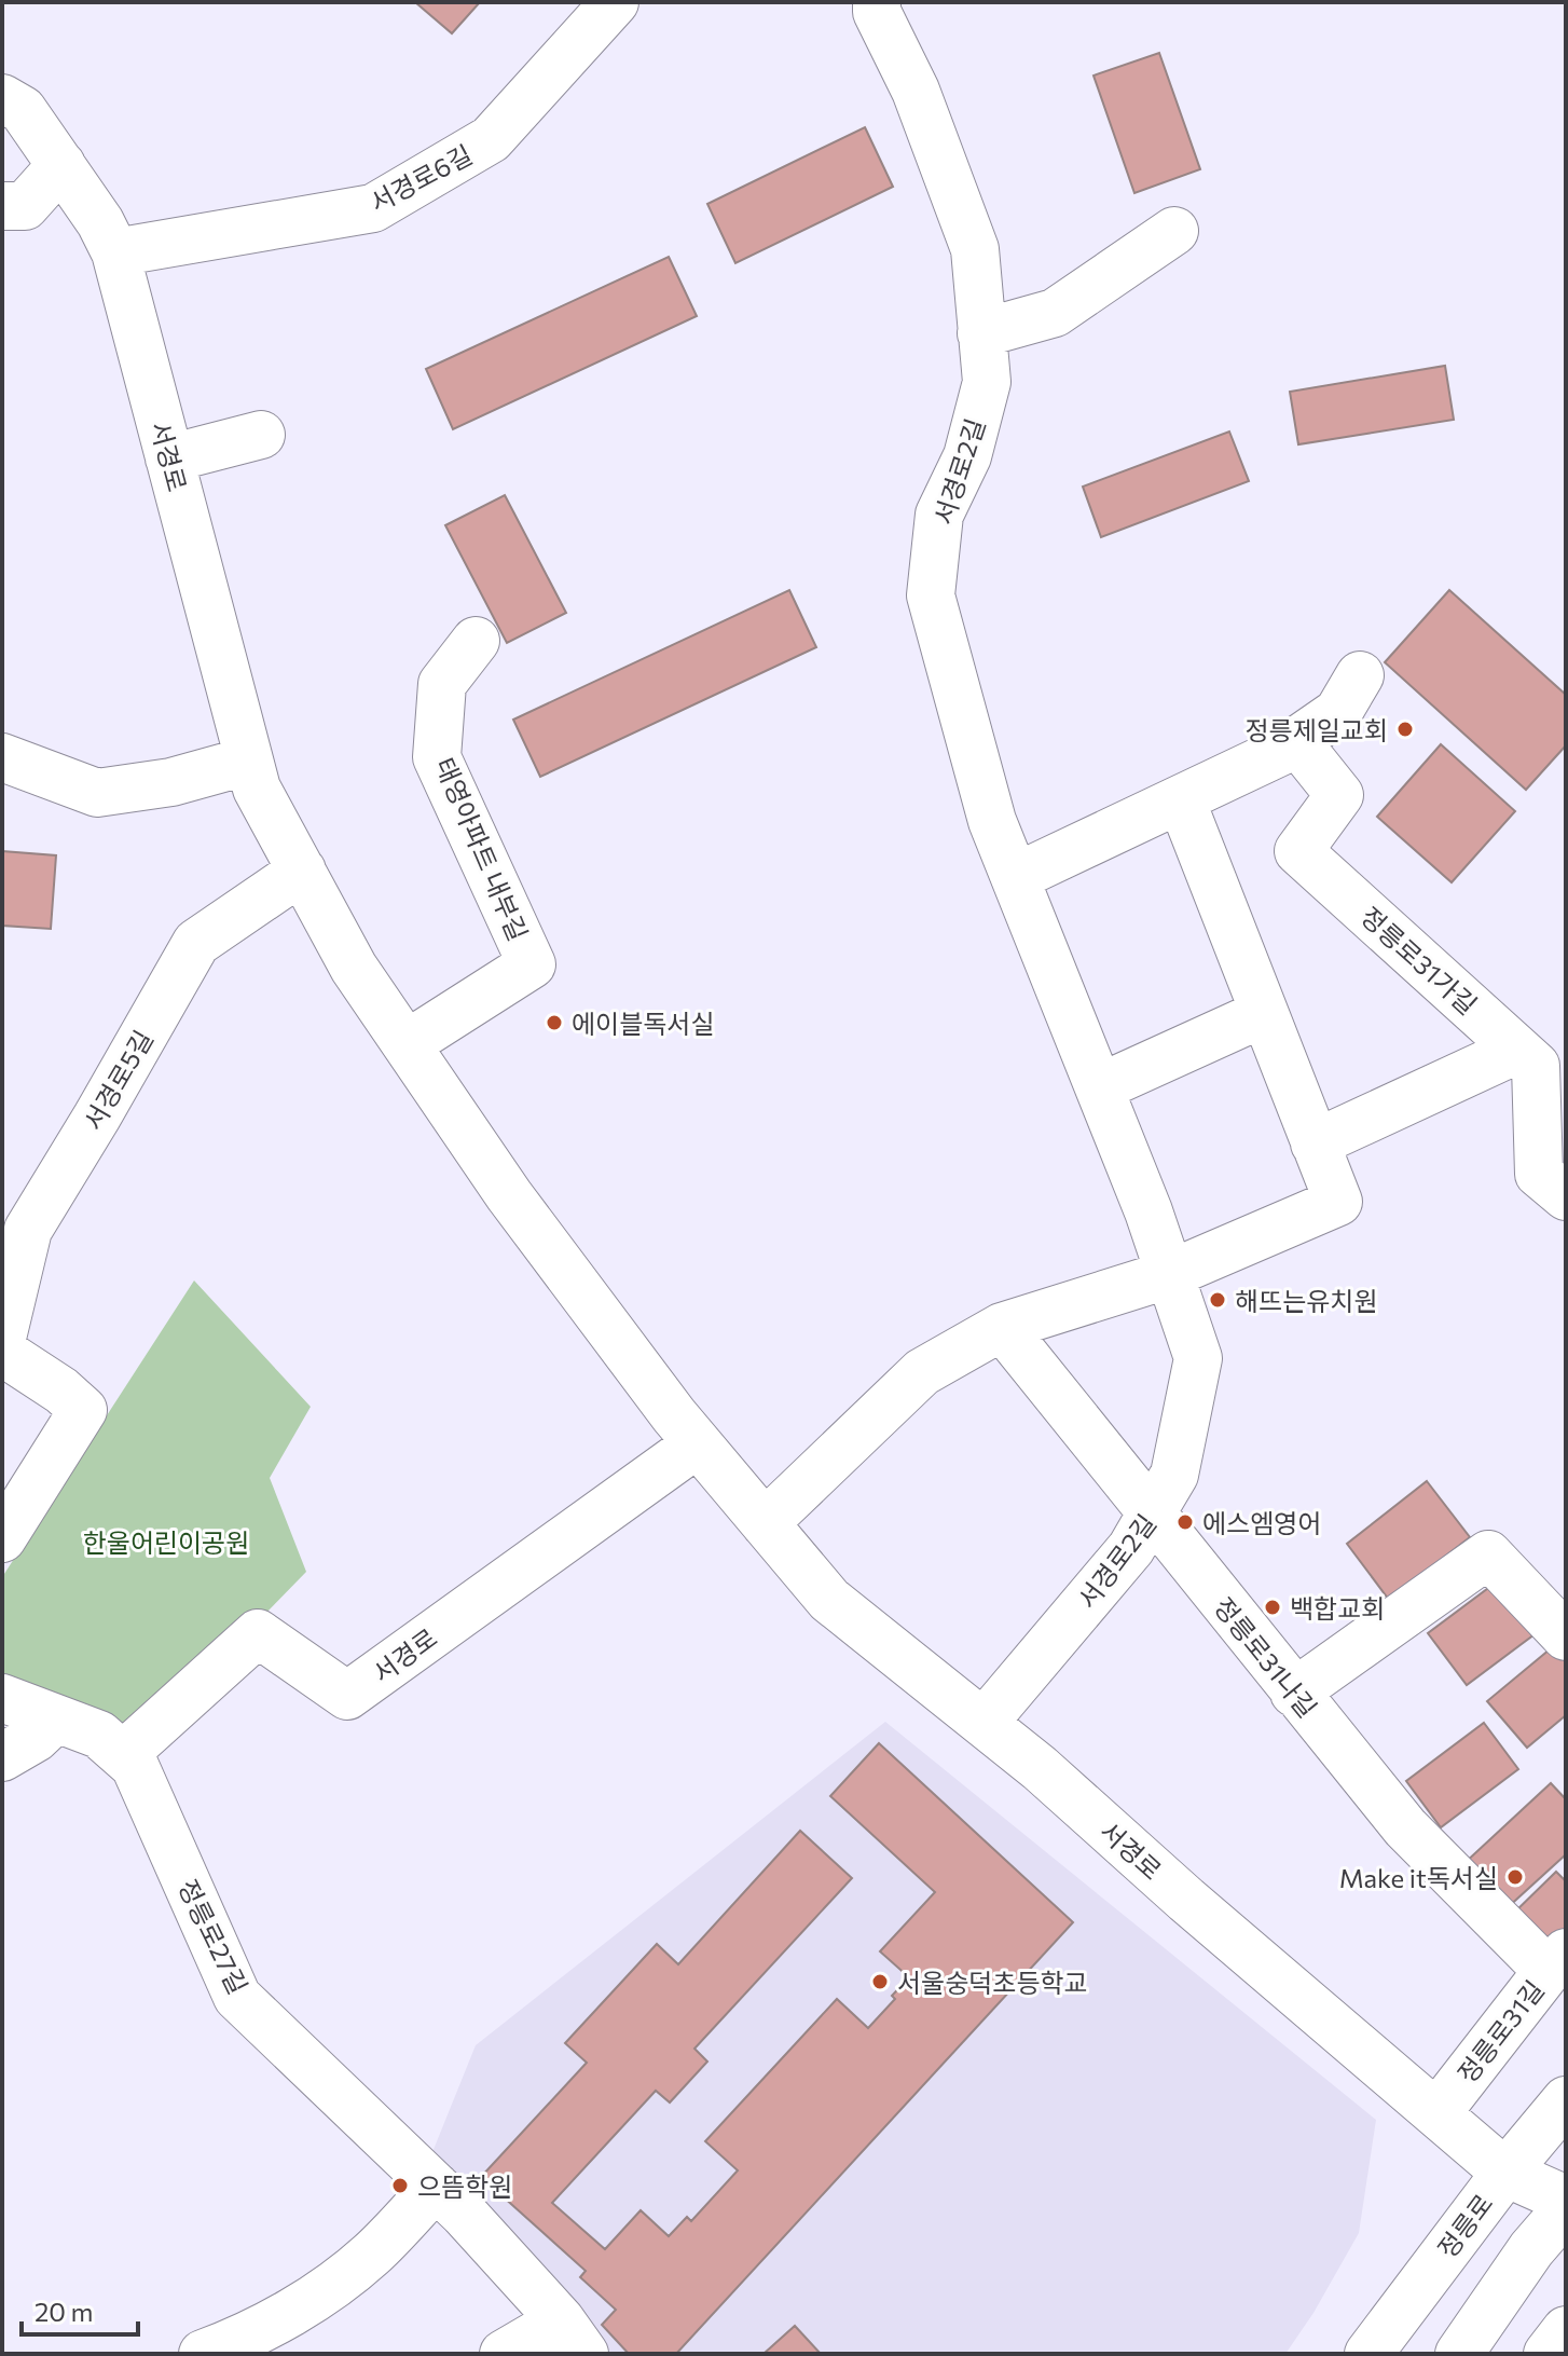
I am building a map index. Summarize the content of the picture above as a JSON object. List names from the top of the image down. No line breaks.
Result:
{"streets":{"main road":["서경로6길","서경로","서경로2길","태영아파트 내부길","정릉로31가길","서경로5길","정릉로31나길","정릉로27길","정릉로31길","정릉로"]},"crossings":[["서경로6길","서경로"],["서경로","서경로2길"],["서경로","태영아파트 내부길"],["서경로","서경로5길"],["서경로","정릉로27길"],["서경로","정릉로31길"],["서경로","정릉로"],["서경로2길","정릉로31나길"],["정릉로31나길","정릉로31길"]],"parks":["한울어린이공원"],"places":["정릉제일교회","에이블독서실","해뜨는유치원","에스엠영어","백합교회","Make it독서실","서울숭덕초등학교","으뜸학원"],"scale_bar":"20 m"}
